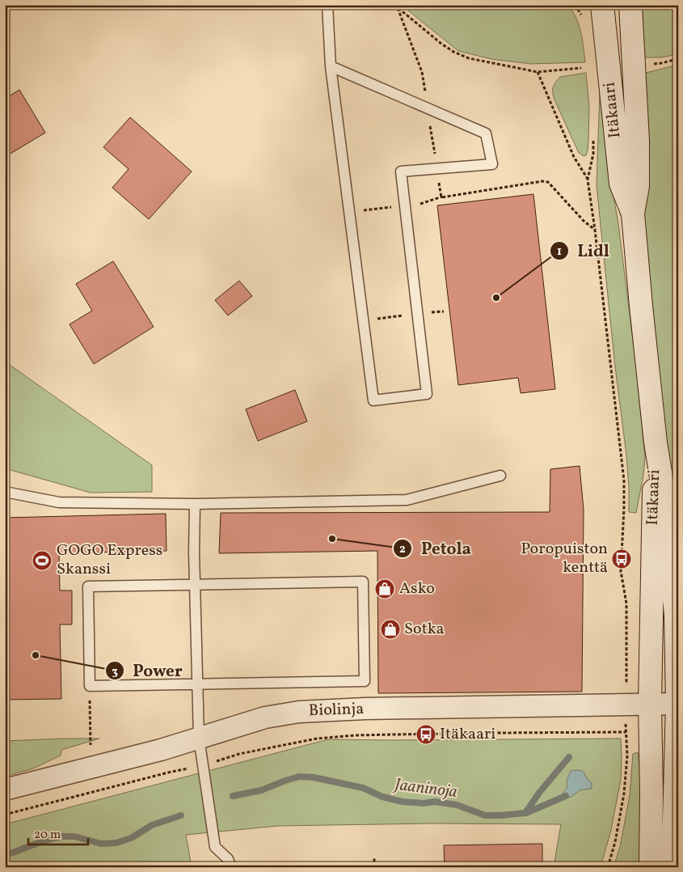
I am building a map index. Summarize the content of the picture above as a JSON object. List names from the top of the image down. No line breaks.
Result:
{"streets":{"street":["Itäkaari","Biolinja"]},"crossings":[["Itäkaari","Biolinja"]],"water":["Jaaninoja"],"places":{"other":["Lidl","Petola","Power"],"bus stop":["Poropuiston kenttä","Itäkaari"],"sports":["GOGO Express Skanssi"],"shop":["Asko","Sotka"]},"scale_bar":"20 m"}
